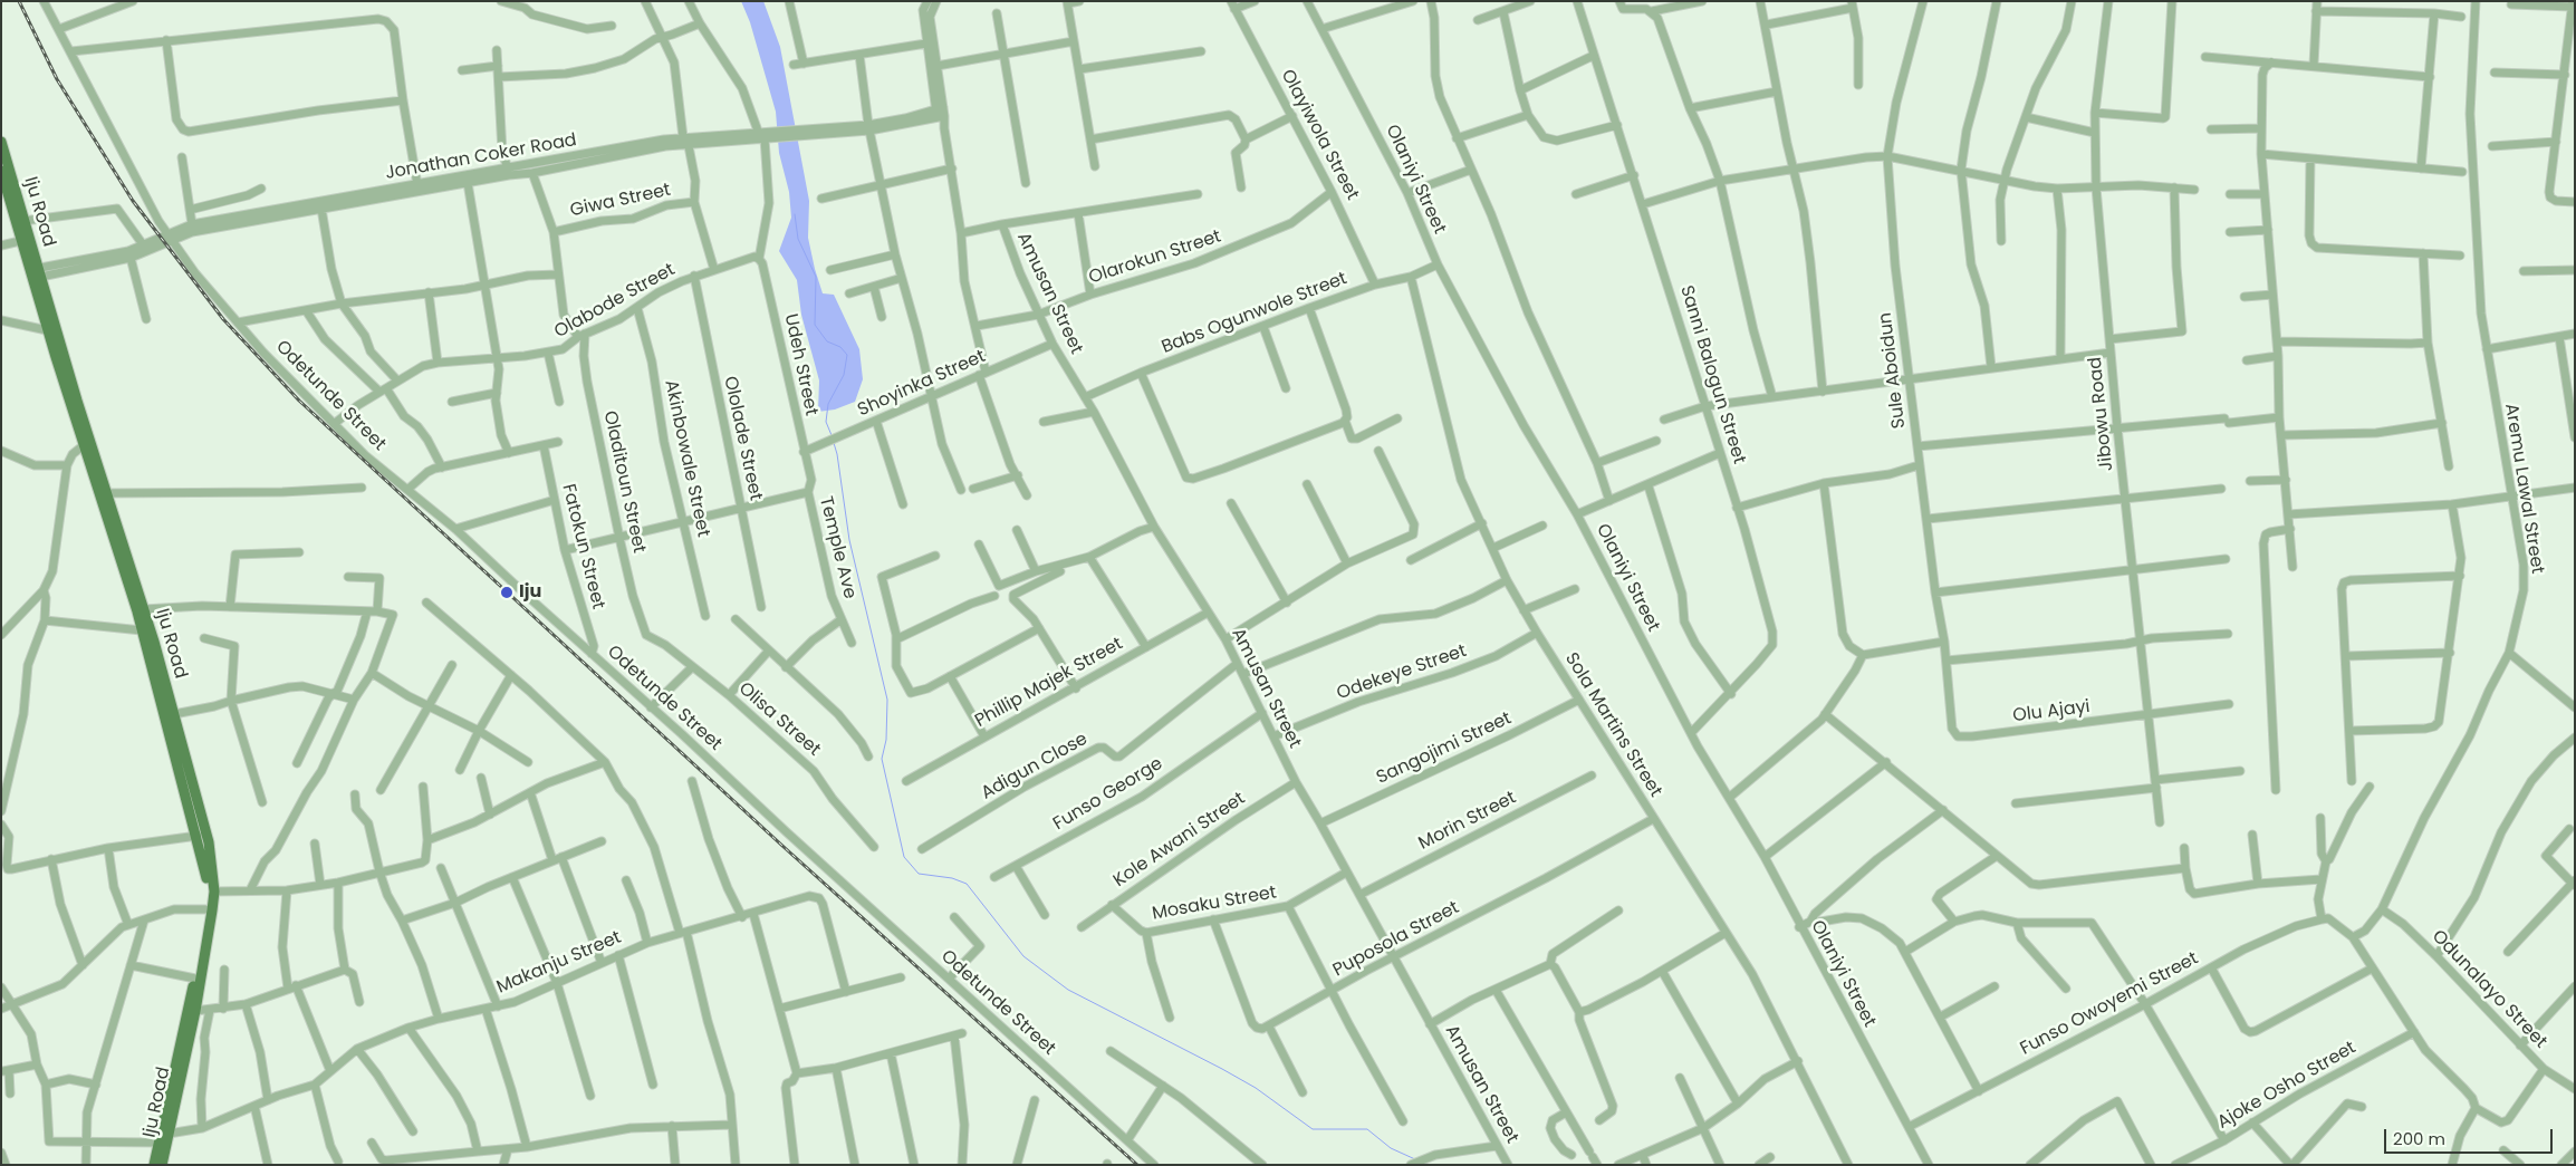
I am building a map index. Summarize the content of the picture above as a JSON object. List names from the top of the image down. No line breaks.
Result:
{"streets":{"main road":["Iju Road"],"street":["Olayiwola Street","Jonathan Coker Road","Olaniyi Street","Giwa Street","Olarokun Street","Amusan Street","Olabode Street","Babs Ogunwole Street","Udeh Street","Sule Aboidun","Sanni Balogun Street","Shoyinka Street","Odetunde Street","Jibowu Road","Ololade Street","Akinbowale Street","Oladitoun Street","Aremu Lawal Street","Fatokun Street","Temple Ave","Odekeye Street","Phillip Majek Street","Olu Ajayi","Olisa Street","Sola Martins Street","Sangojimi Street","Adigun Close","Funso George","Morin Street","Kole Awani Street","Mosaku Street","Puposola Street","Makanju Street","Odunalayo Street","Funso Owoyemi Street","Ajoke Osho Street"]},"crossings":[["Olayiwola Street","Olarokun Street"],["Olayiwola Street","Babs Ogunwole Street"],["Jonathan Coker Road","Iju Road"],["Jonathan Coker Road","Odetunde Street"],["Olaniyi Street","Babs Ogunwole Street"],["Olaniyi Street","Sanni Balogun Street"],["Olaniyi Street","Funso Owoyemi Street"],["Iju Road","Makanju Street"],["Olarokun Street","Amusan Street"],["Amusan Street","Babs Ogunwole Street"],["Amusan Street","Shoyinka Street"],["Amusan Street","Odekeye Street"],["Amusan Street","Phillip Majek Street"],["Amusan Street","Sangojimi Street"],["Amusan Street","Adigun Close"],["Amusan Street","Funso George"],["Amusan Street","Morin Street"],["Amusan Street","Kole Awani Street"],["Amusan Street","Mosaku Street"],["Amusan Street","Puposola Street"],["Olabode Street","Udeh Street"],["Olabode Street","Odetunde Street"],["Olabode Street","Ololade Street"],["Olabode Street","Akinbowale Street"],["Olabode Street","Oladitoun Street"],["Babs Ogunwole Street","Sola Martins Street"],["Udeh Street","Shoyinka Street"],["Udeh Street","Temple Ave"],["Sule Aboidun","Olu Ajayi"],["Odetunde Street","Fatokun Street"],["Jibowu Road","Olu Ajayi"],["Oladitoun Street","Olisa Street"],["Aremu Lawal Street","Odunalayo Street"],["Odekeye Street","Sola Martins Street"],["Sola Martins Street","Sangojimi Street"],["Sola Martins Street","Puposola Street"]],"places":["Iju"],"scale_bar":"200 m"}
